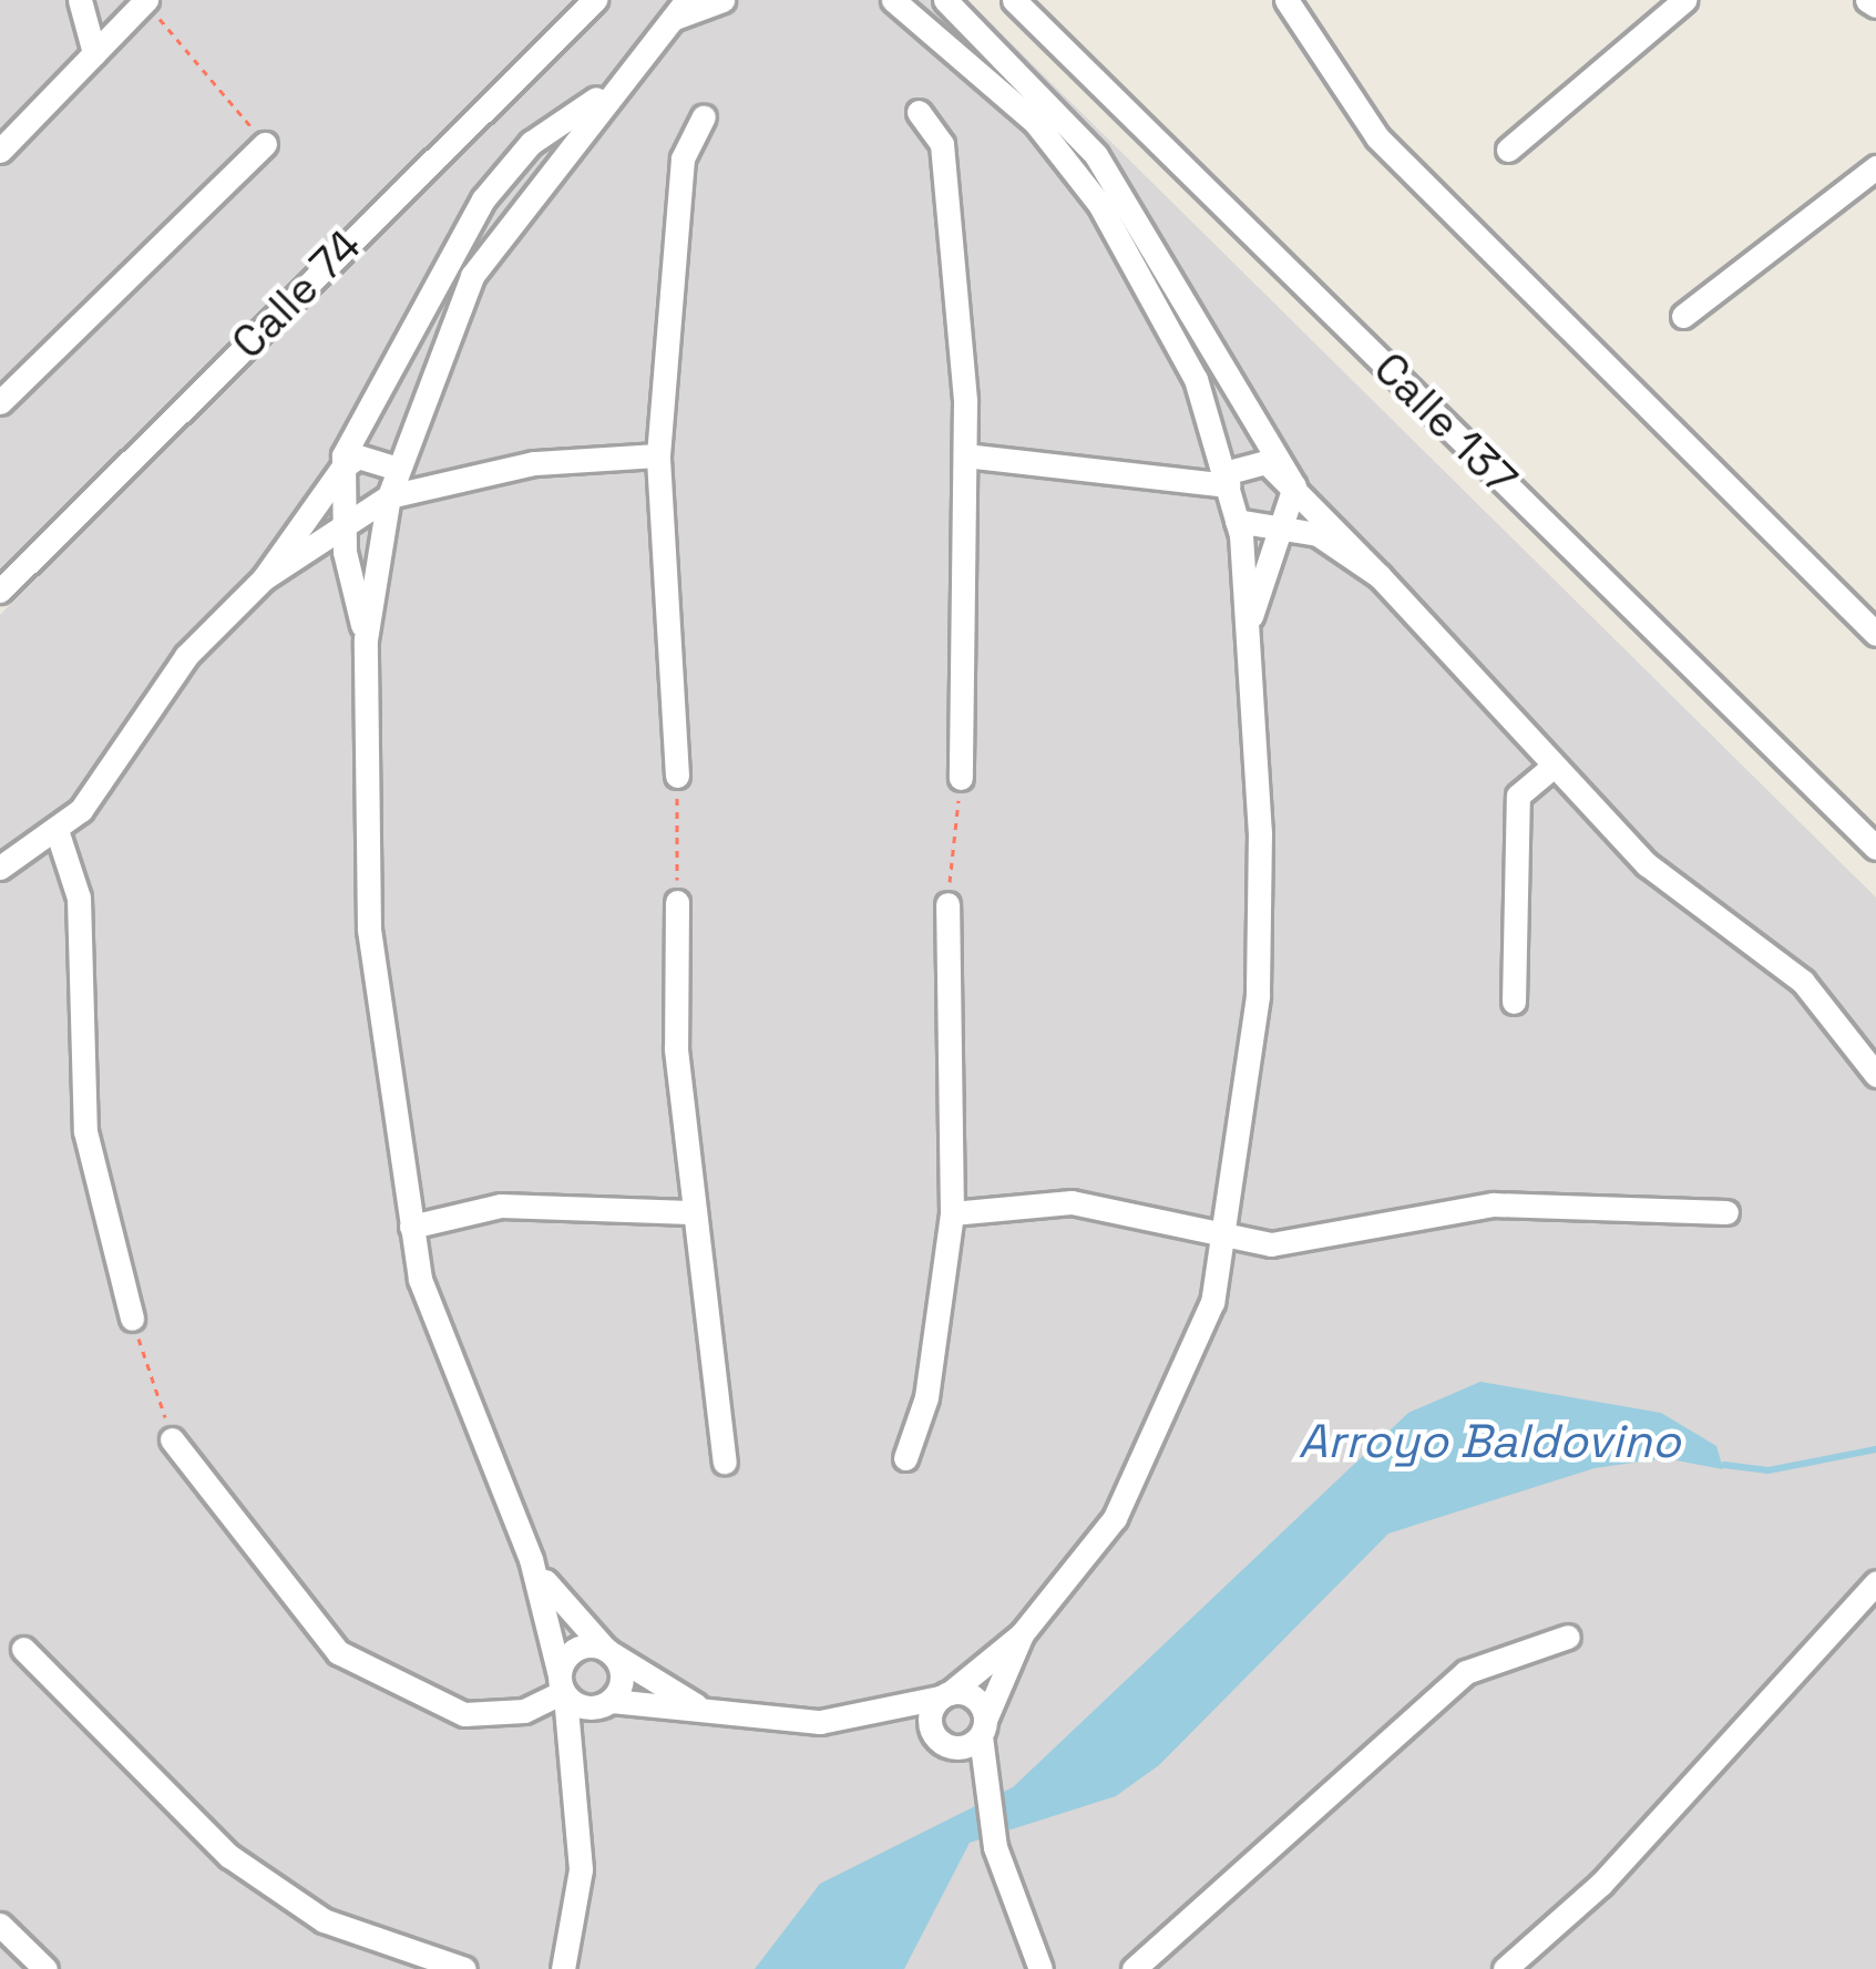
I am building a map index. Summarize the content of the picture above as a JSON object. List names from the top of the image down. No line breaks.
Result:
{"streets":{"street":["Calle 74","Calle 137"]},"water":["Arroyo Baldovino"]}
